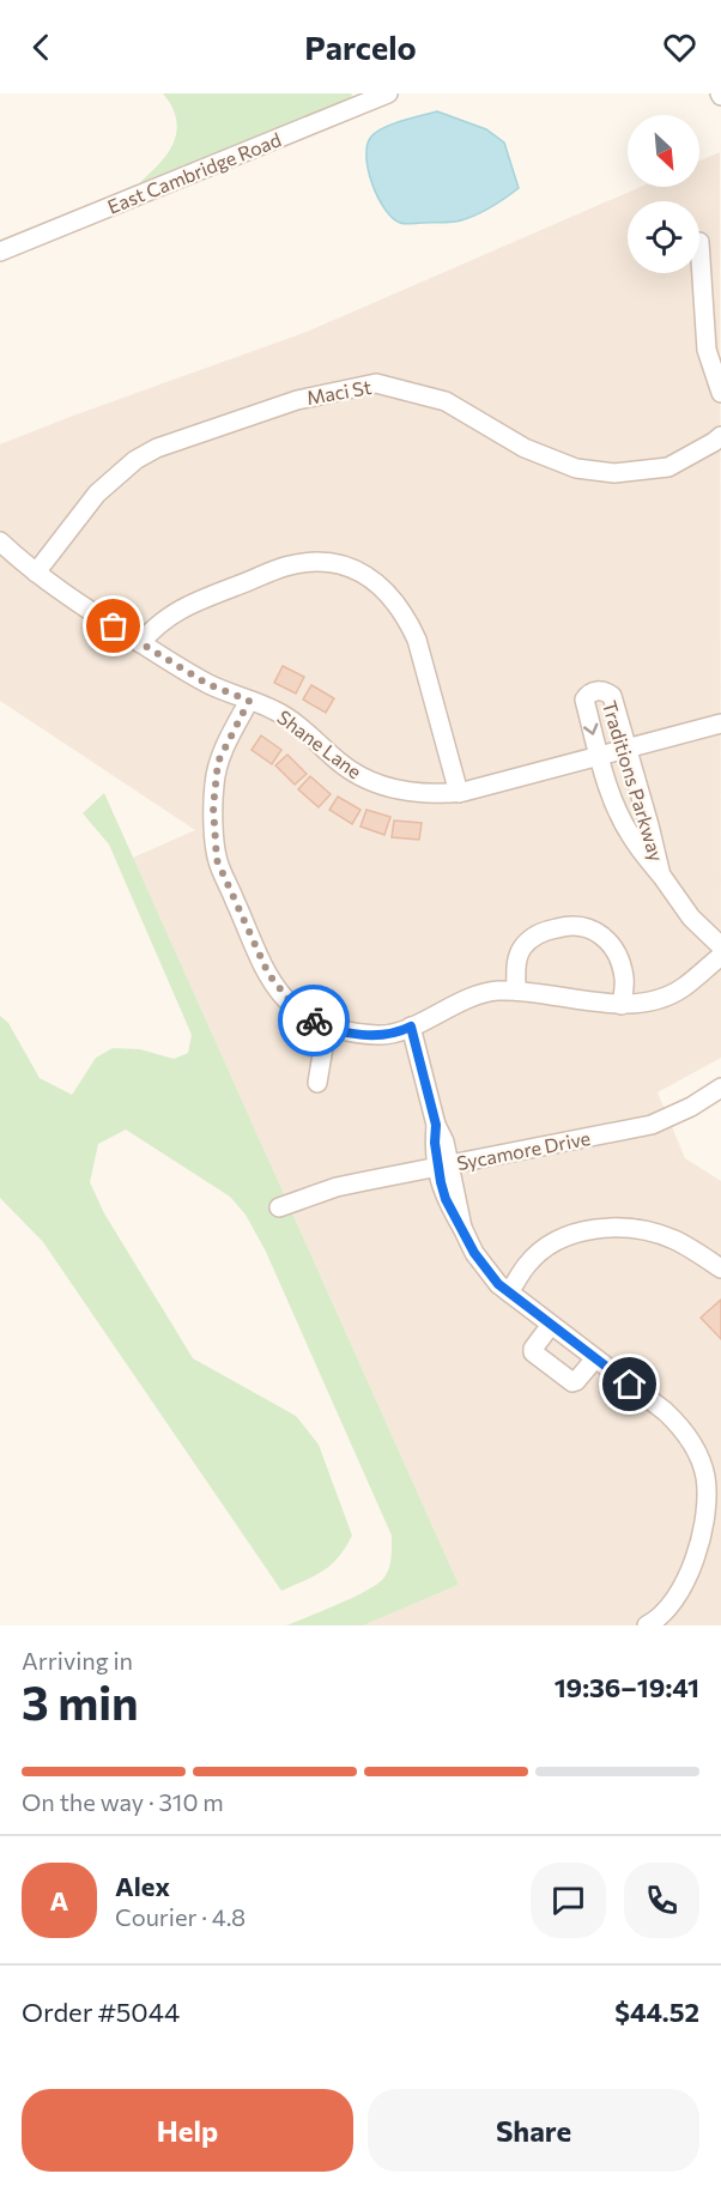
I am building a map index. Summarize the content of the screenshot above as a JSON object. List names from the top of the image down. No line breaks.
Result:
{"streets":{"street":["East Cambridge Road","Maci St","Shane Lane","Traditions Parkway","Sycamore Drive"]},"crossings":[["Maci St","Shane Lane"],["Shane Lane","Traditions Parkway"]],"north":"bottom right","page":{"header":"Parcelo","heading":["3 min","Arriving in","19:36–19:41"],"panel":["Alex","Courier · 4.8","Order #5044","$44.52"],"bar":"On the way · 310 m","round":"A","buttons":["Help","Share"]}}
